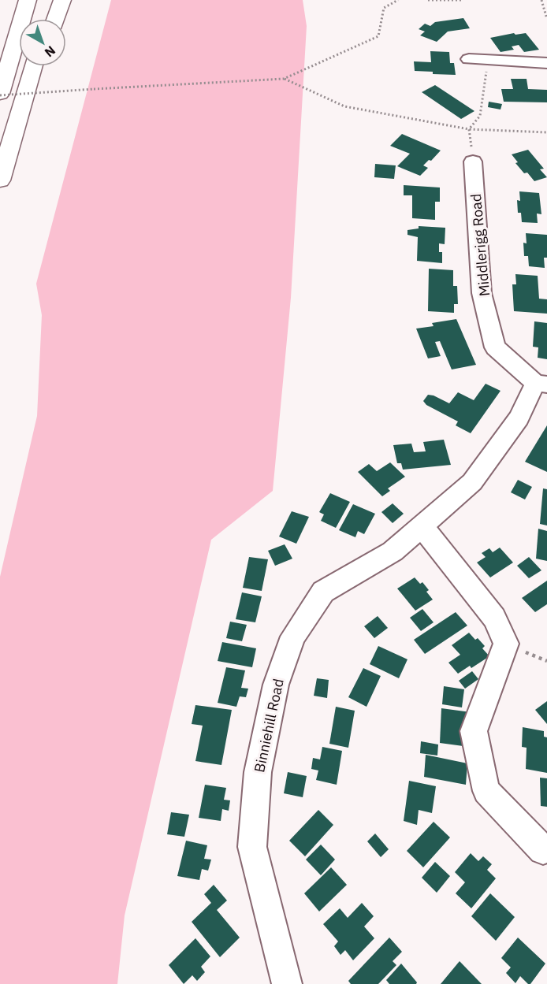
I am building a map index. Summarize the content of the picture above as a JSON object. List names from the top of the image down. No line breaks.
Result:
{"streets":{"street":["Middlerigg Road","Binniehill Road"]},"crossings":[["Middlerigg Road","Binniehill Road"]],"north":"bottom right"}
